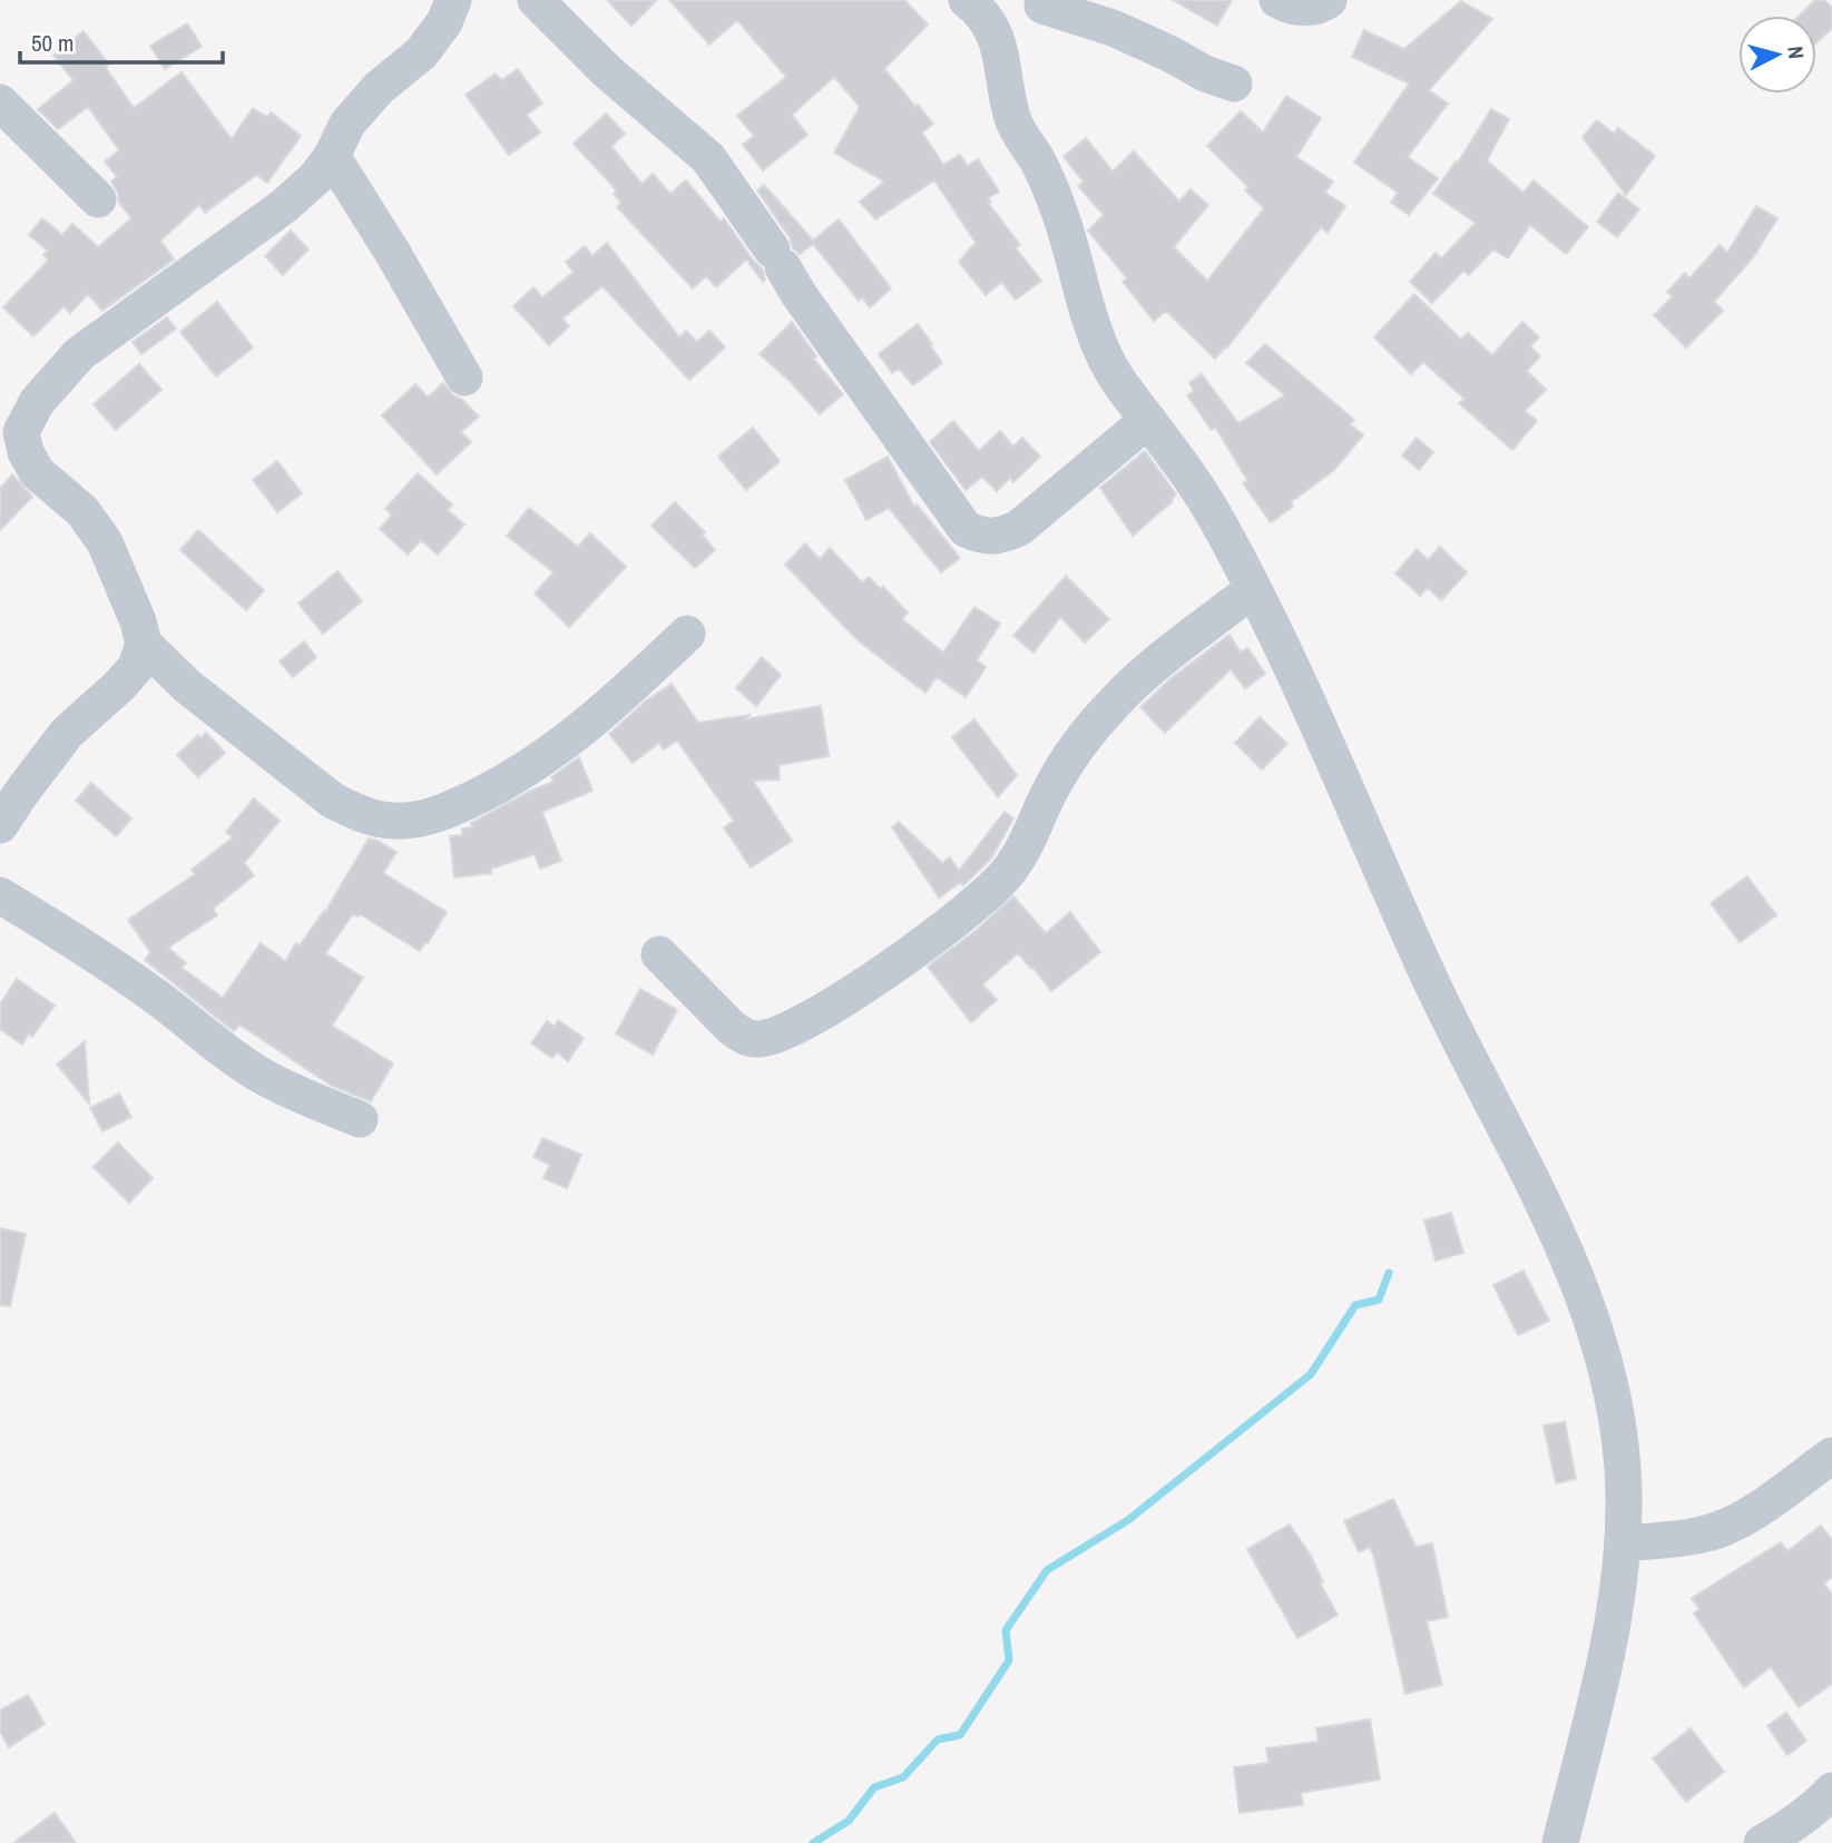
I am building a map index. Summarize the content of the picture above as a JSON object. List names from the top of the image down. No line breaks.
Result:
{"scale_bar":"50 m","north":"right"}
